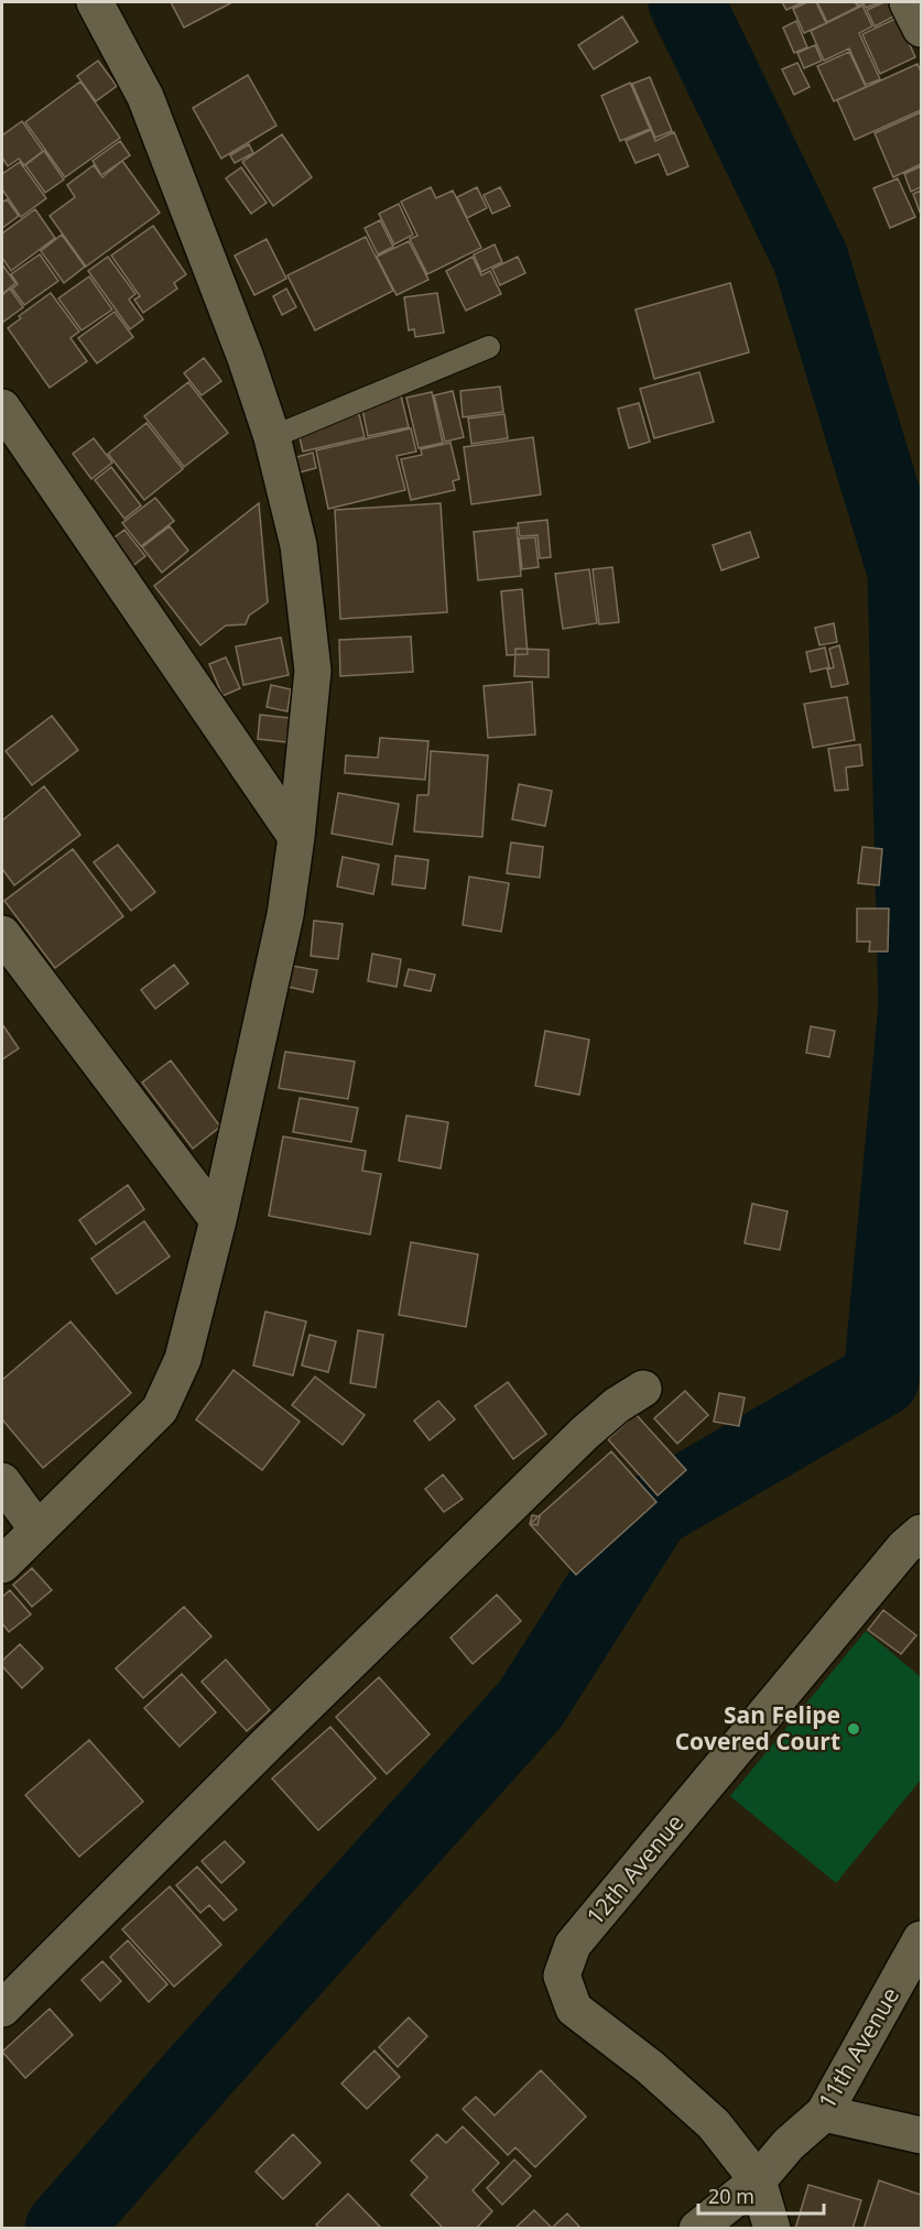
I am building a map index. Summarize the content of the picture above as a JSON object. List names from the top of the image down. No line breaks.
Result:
{"streets":{"street":["12th Avenue","11th Avenue"]},"crossings":[["12th Avenue","11th Avenue"]],"places":["San Felipe Covered Court"],"scale_bar":"20 m"}
